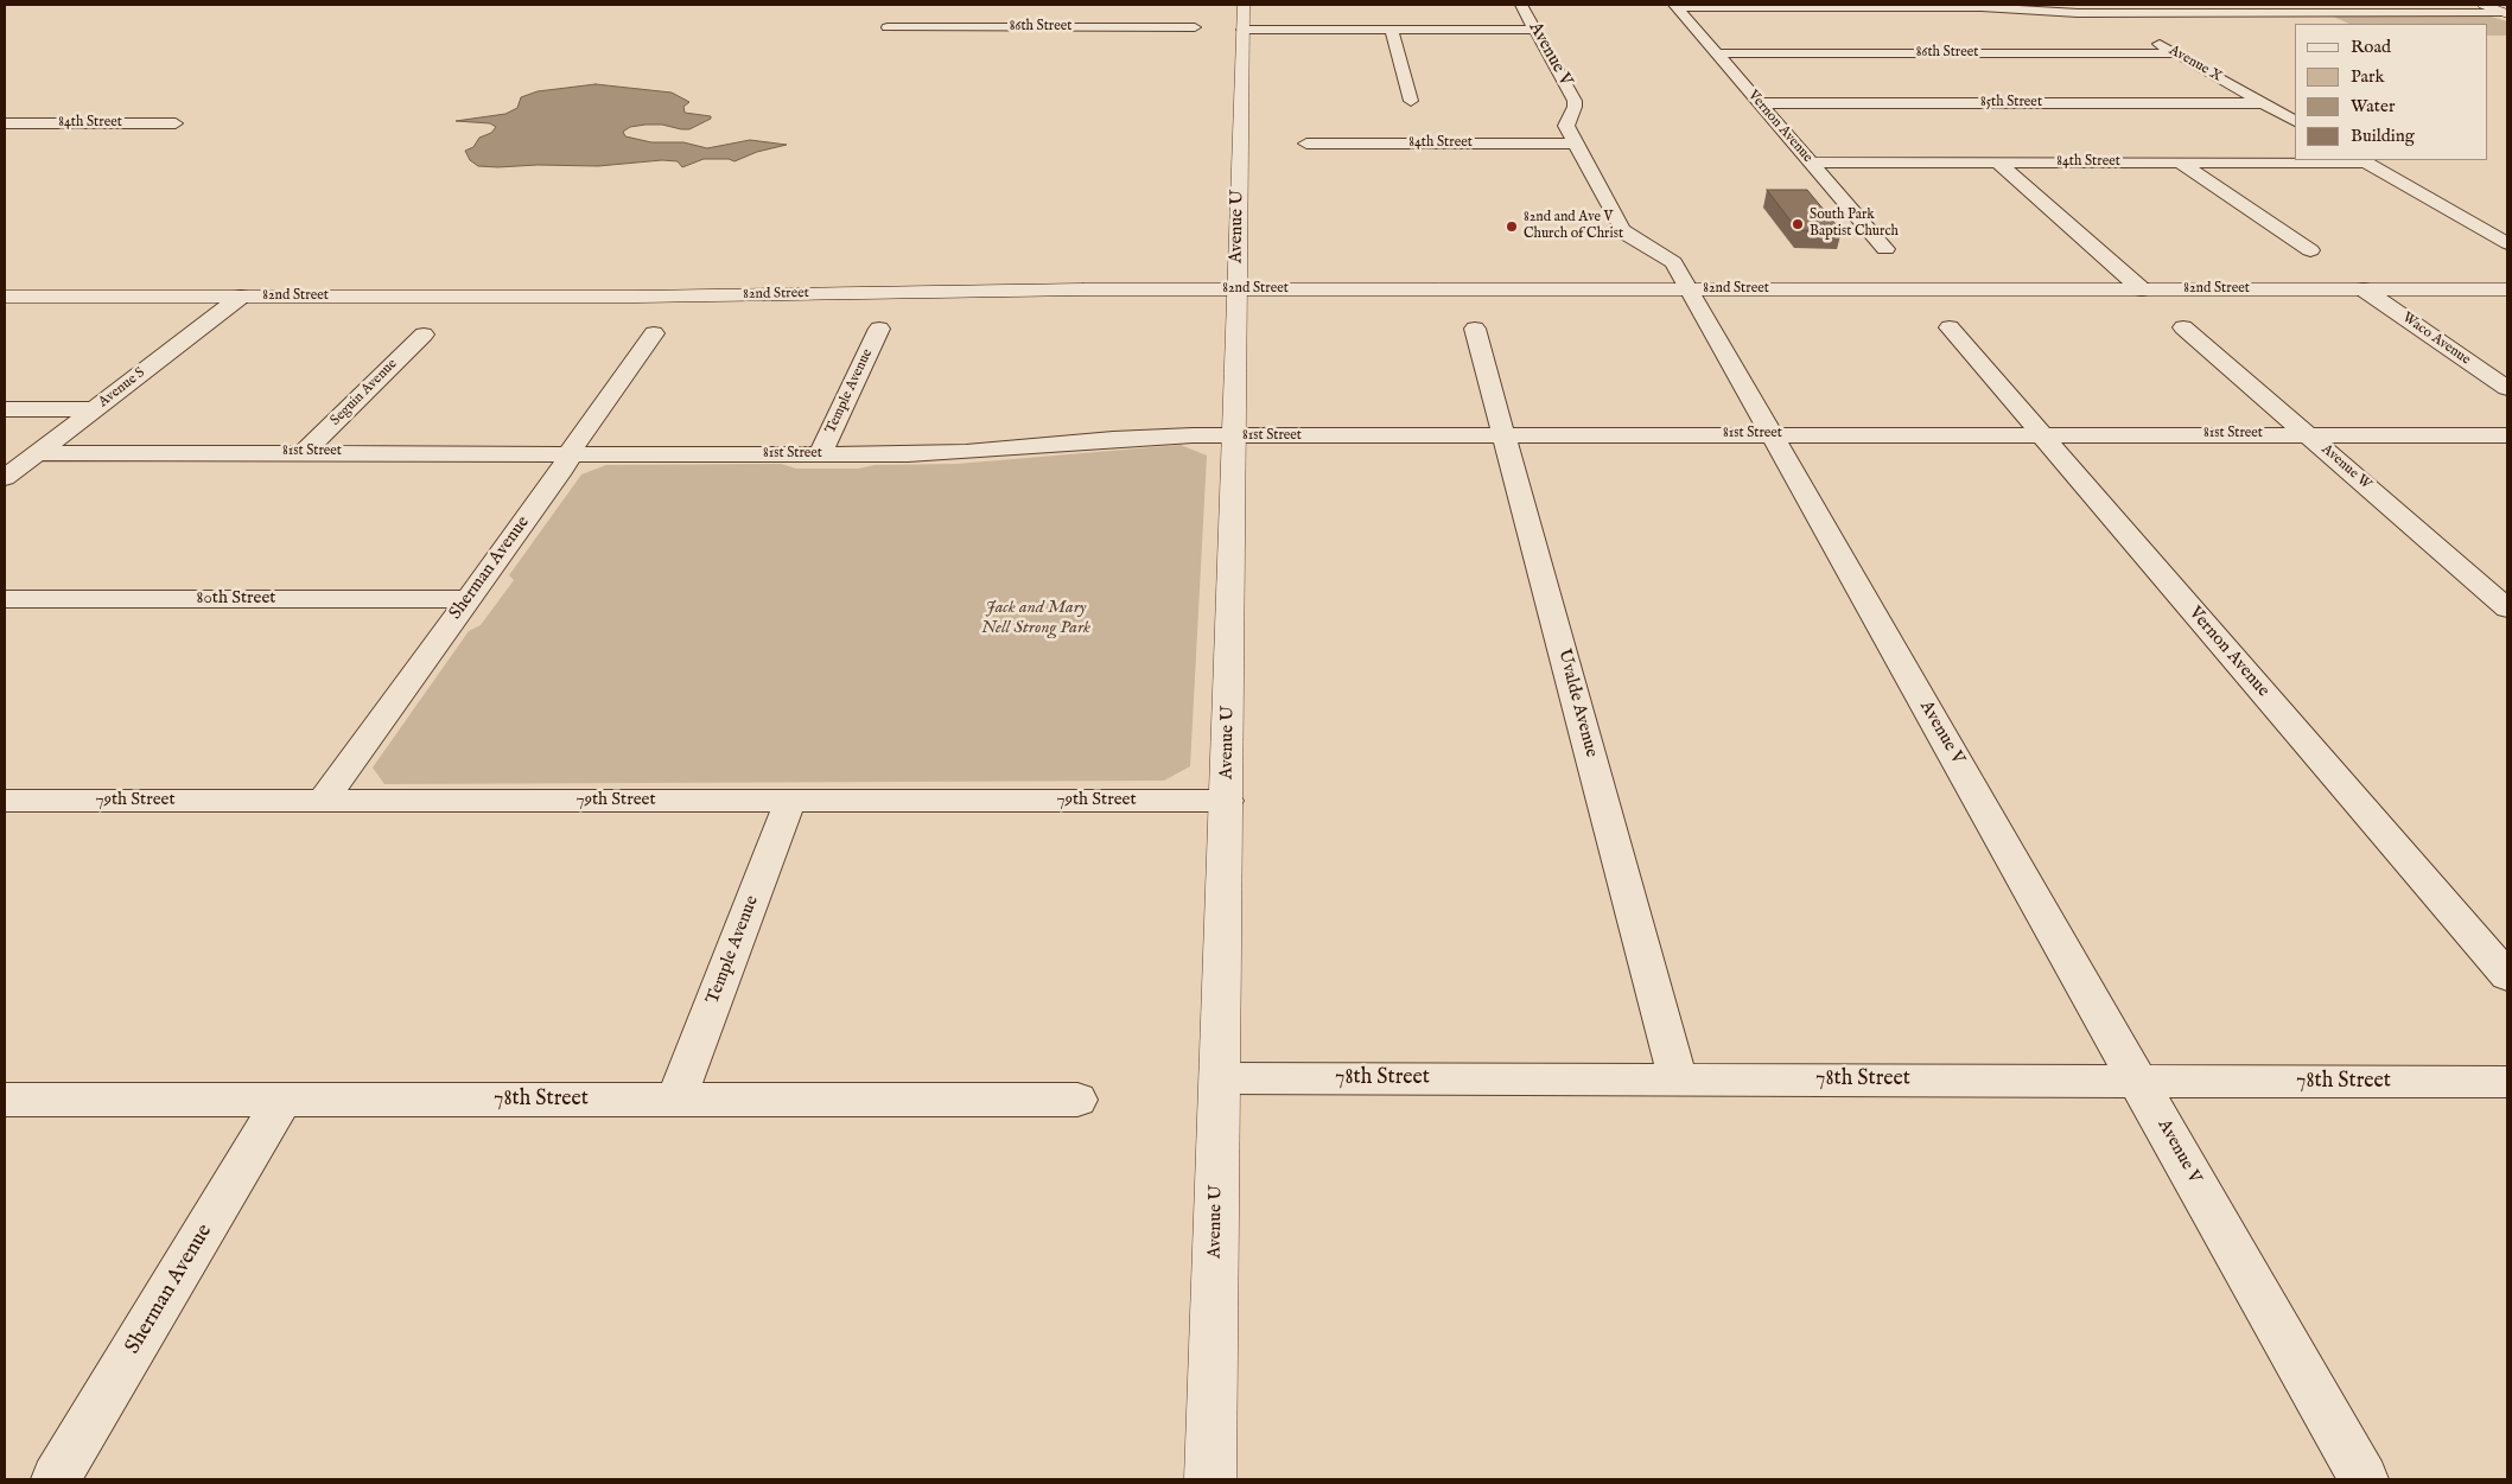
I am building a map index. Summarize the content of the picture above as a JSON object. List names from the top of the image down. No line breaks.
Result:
{"streets":{"main road":["Avenue U","82nd Street"],"street":["86th Street","Avenue V","Avenue X","85th Street","84th Street","Vernon Avenue","Waco Avenue","Avenue S","Temple Avenue","Seguin Avenue","81st Street","Avenue W","Sherman Avenue","80th Street","Uvalde Avenue","79th Street","78th Street"]},"crossings":[["86th Street","Avenue X"],["86th Street","Vernon Avenue"],["Avenue V","84th Street"],["Avenue V","82nd Street"],["Avenue V","81st Street"],["Avenue V","78th Street"],["Avenue X","85th Street"],["85th Street","Vernon Avenue"],["84th Street","Vernon Avenue"],["Vernon Avenue","81st Street"],["Avenue U","82nd Street"],["Avenue U","81st Street"],["Avenue U","79th Street"],["Avenue U","78th Street"],["82nd Street","Waco Avenue"],["82nd Street","Avenue S"],["Avenue S","81st Street"],["Temple Avenue","81st Street"],["Temple Avenue","79th Street"],["Temple Avenue","78th Street"],["Seguin Avenue","81st Street"],["81st Street","Avenue W"],["81st Street","Sherman Avenue"],["81st Street","Uvalde Avenue"],["Sherman Avenue","80th Street"],["Sherman Avenue","79th Street"],["Sherman Avenue","78th Street"],["Uvalde Avenue","78th Street"]],"parks":["Jack and Mary Nell Strong Park"],"places":["South Park Baptist Church","82nd and Ave V Church of Christ"],"legend":["Road","Park","Water","Building"]}
